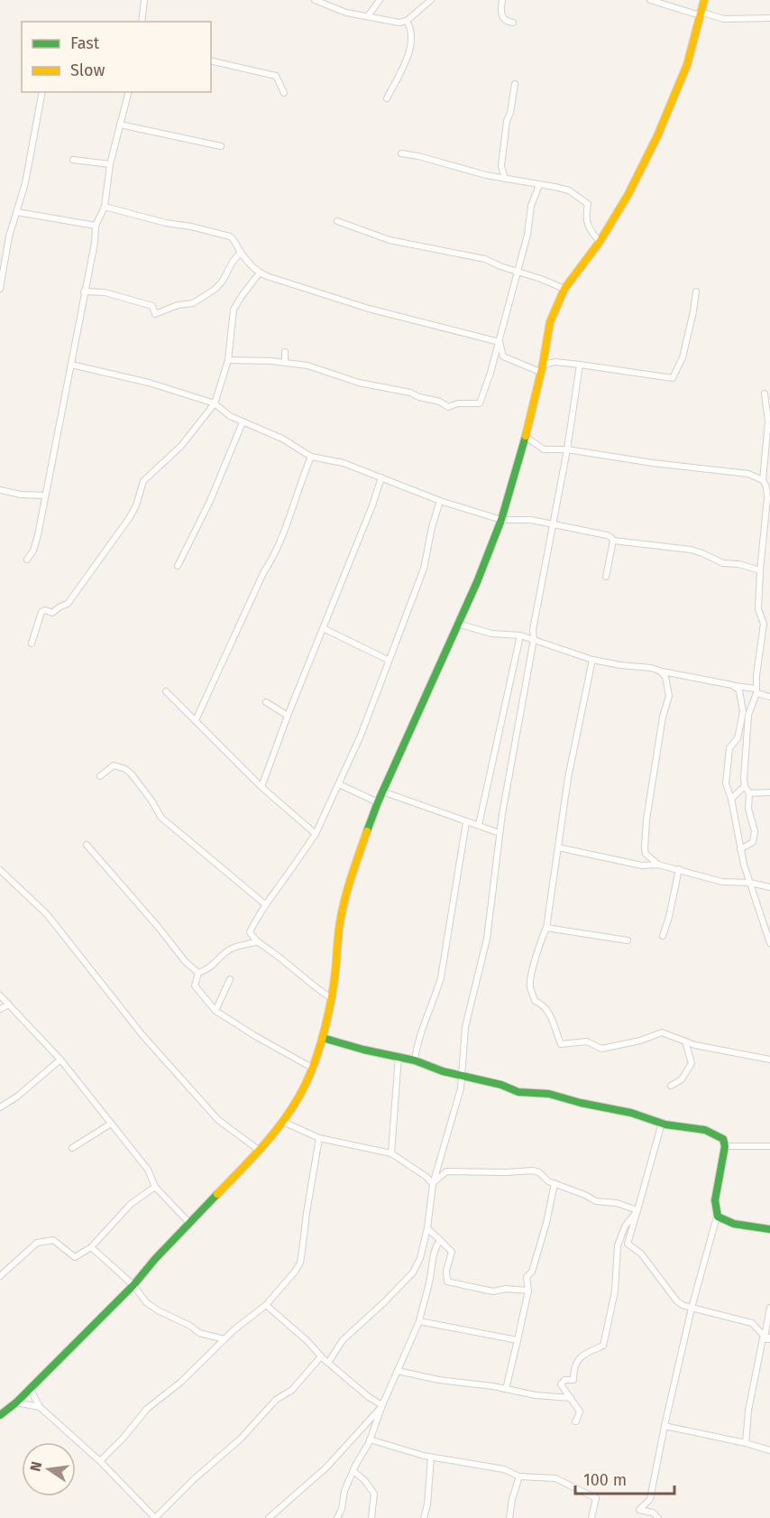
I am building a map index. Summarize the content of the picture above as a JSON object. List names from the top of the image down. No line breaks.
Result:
{"legend":["Fast","Slow"],"scale_bar":"100 m","north":"left"}
